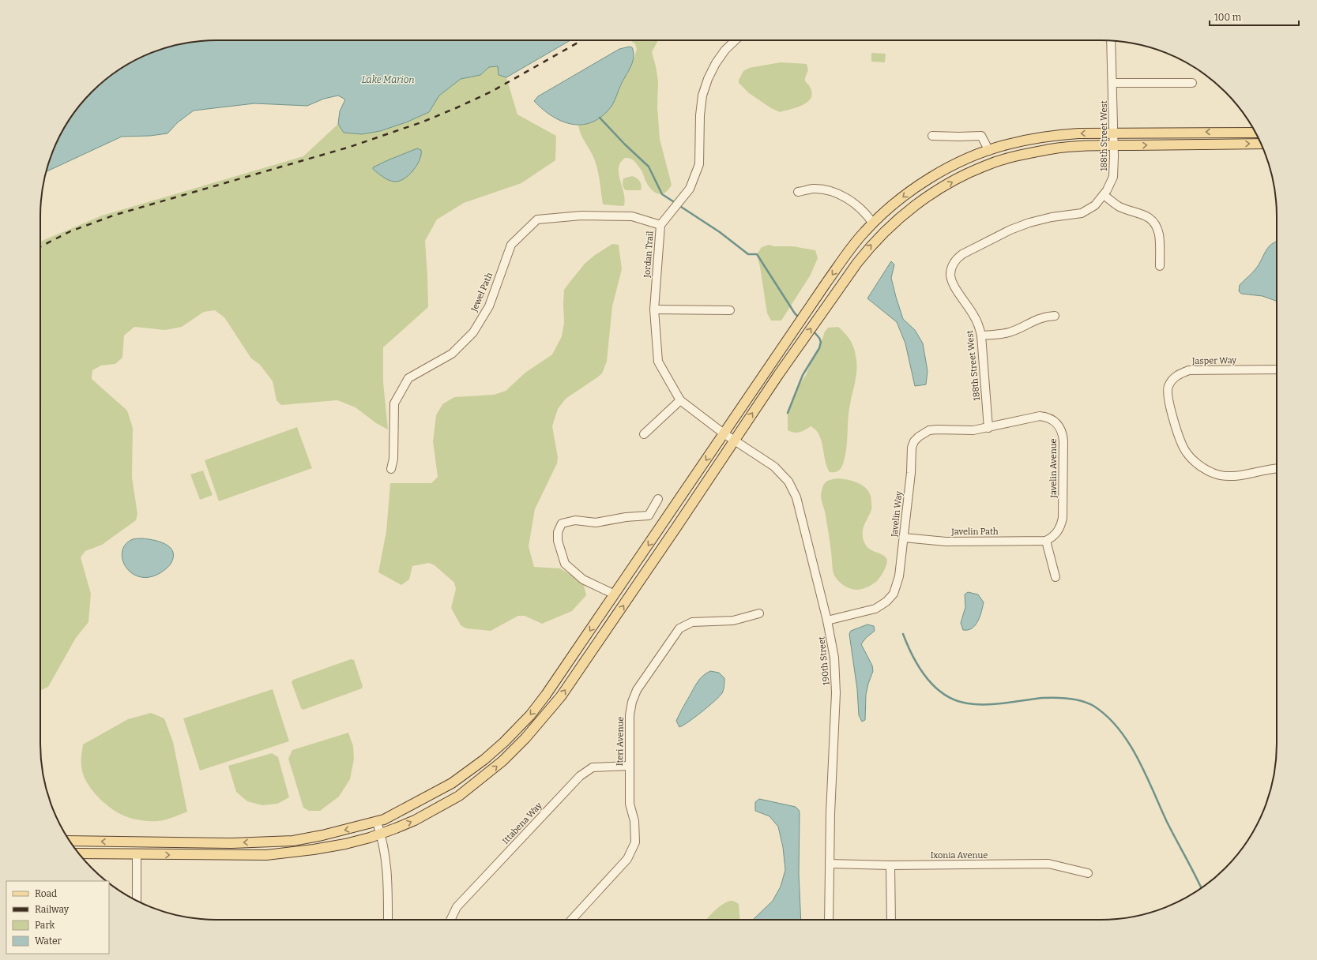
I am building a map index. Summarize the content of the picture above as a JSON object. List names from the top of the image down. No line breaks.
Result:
{"streets":{"street":["188th Street West","Jordan Trail","Jewel Path","Jasper Way","Javelin Avenue","Javelin Way","Javelin Path","190th Street","Iteri Avenue","Ittabena Way","Ixonia Avenue"]},"crossings":[["188th Street West","Javelin Avenue"],["188th Street West","Javelin Way"],["Jordan Trail","Jewel Path"],["Jordan Trail","190th Street"],["Javelin Avenue","Javelin Way"],["Javelin Avenue","Javelin Path"],["Javelin Way","Javelin Path"],["Javelin Way","190th Street"],["190th Street","Ixonia Avenue"],["Iteri Avenue","Ittabena Way"]],"water":["Lake Marion"],"legend":["Road","Railway","Park","Water"],"scale_bar":"100 m"}
